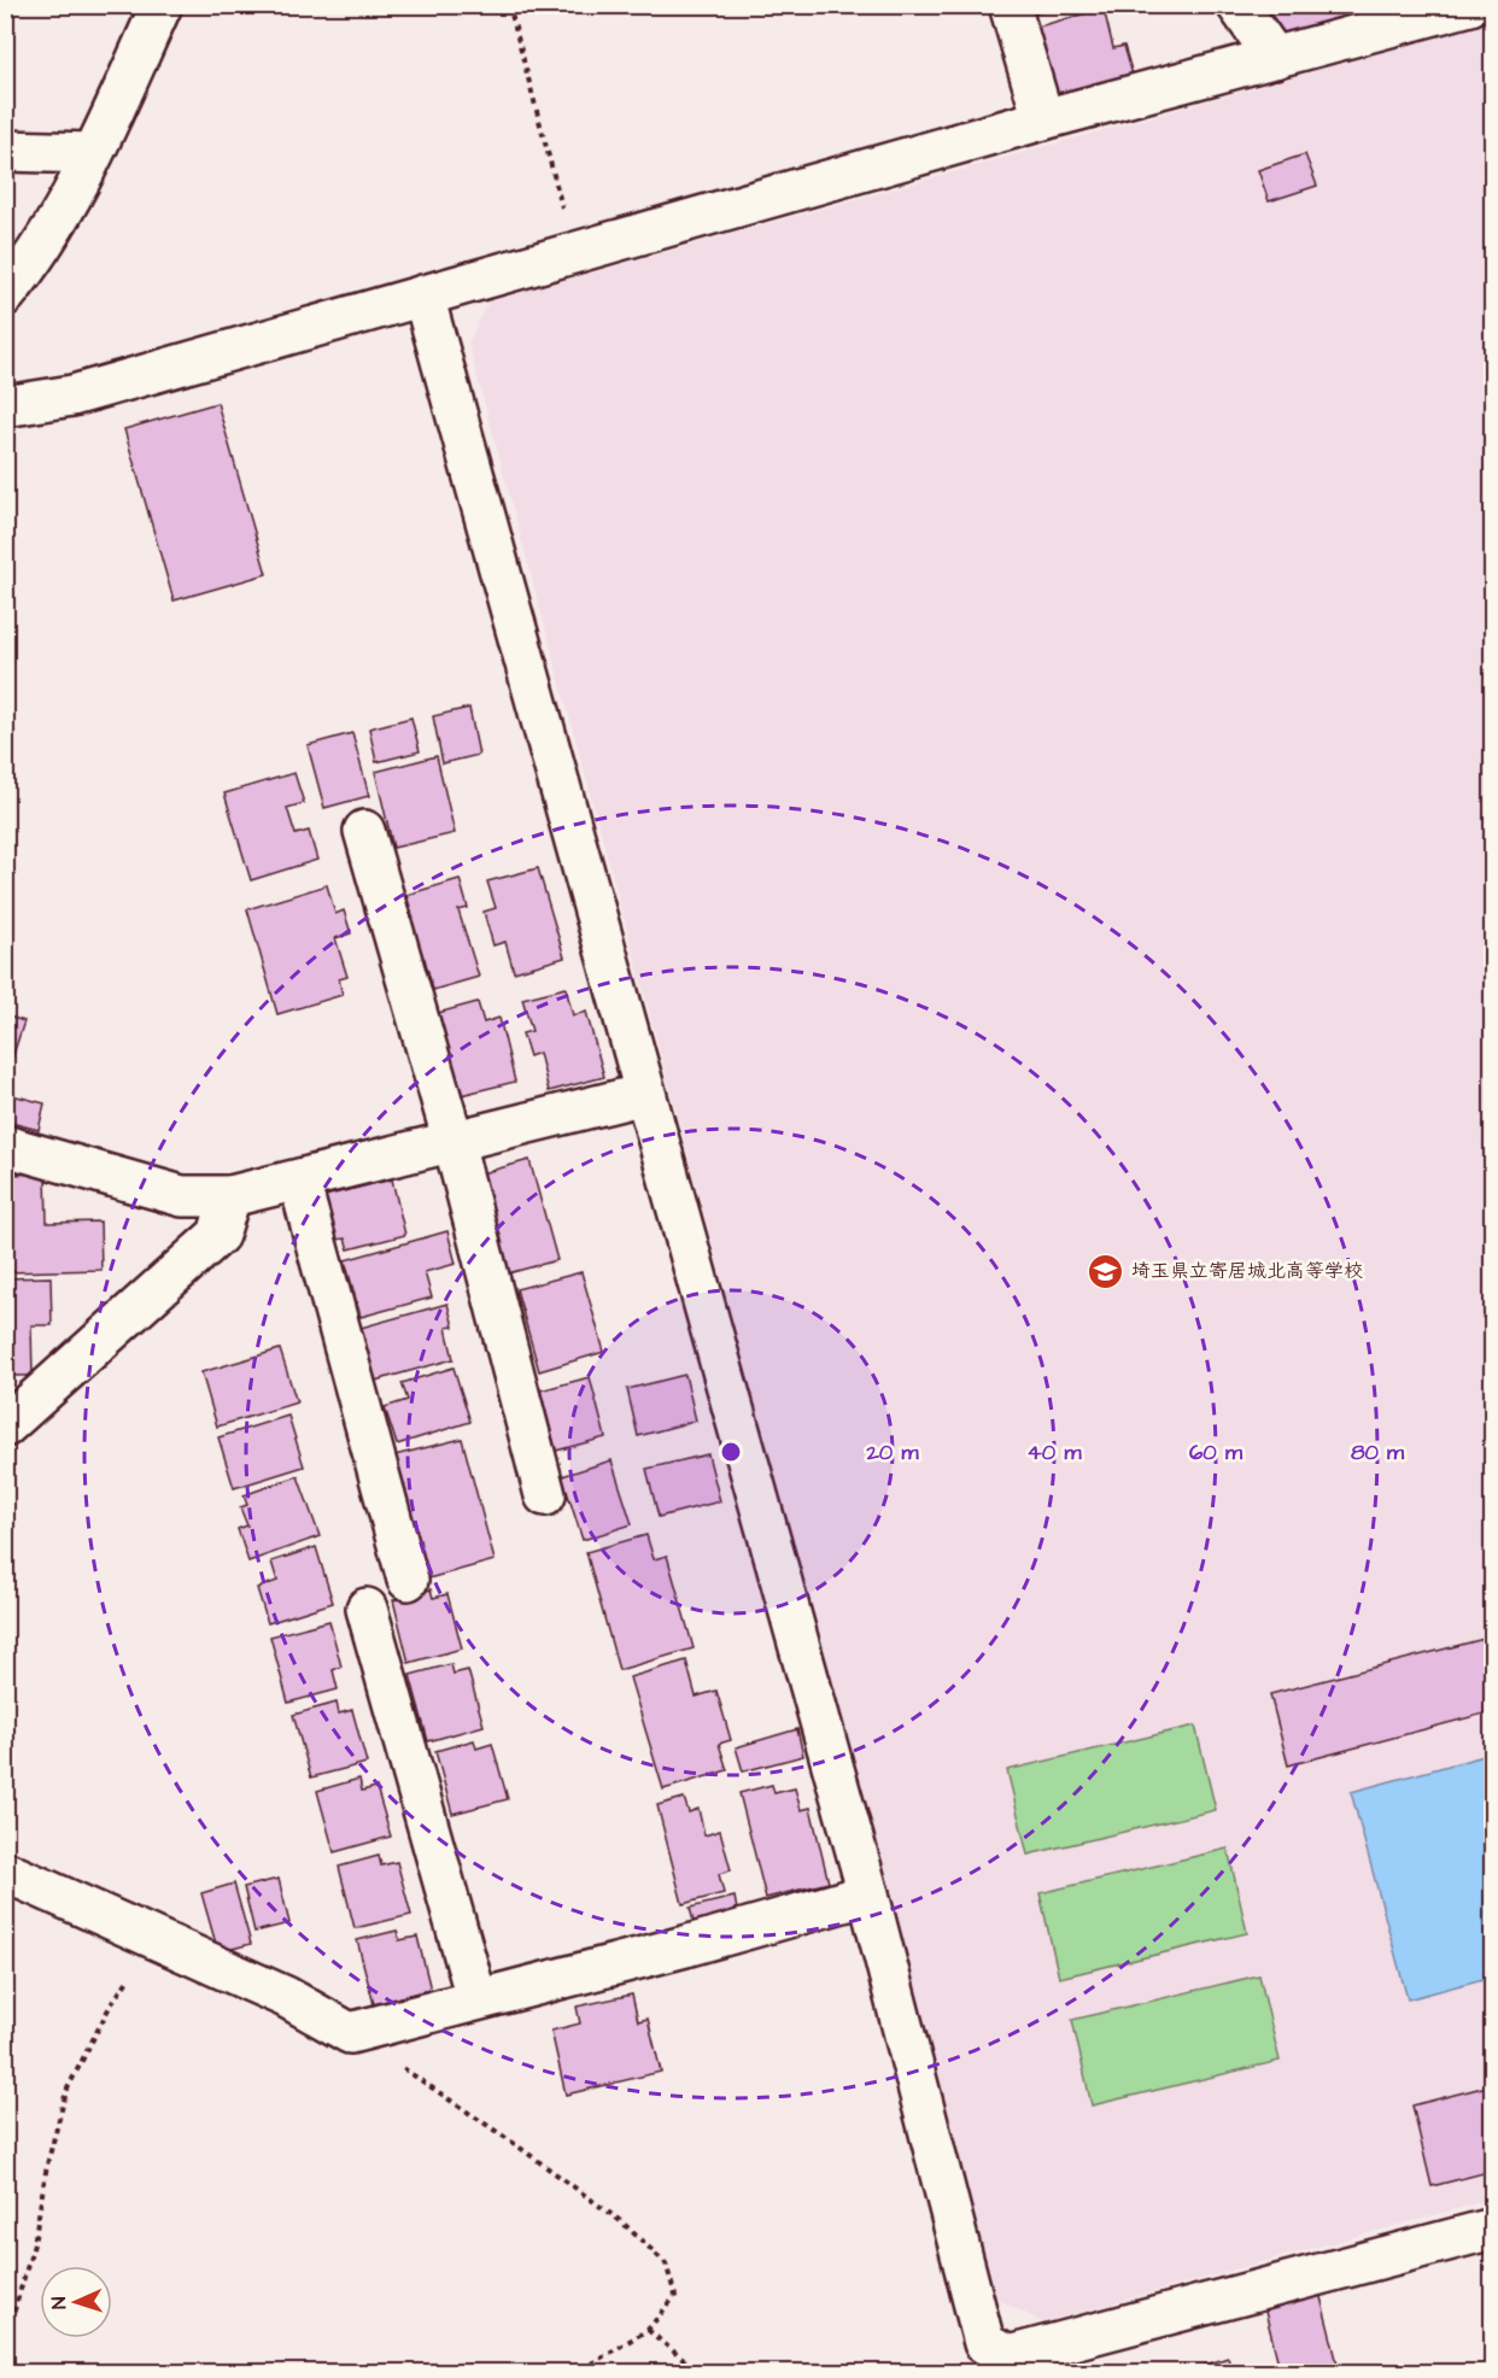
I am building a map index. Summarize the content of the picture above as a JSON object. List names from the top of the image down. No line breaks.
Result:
{"places":{"school or university":["埼玉県立寄居城北高等学校"]},"north":"left","rings":["20 m","40 m","60 m","80 m"]}
